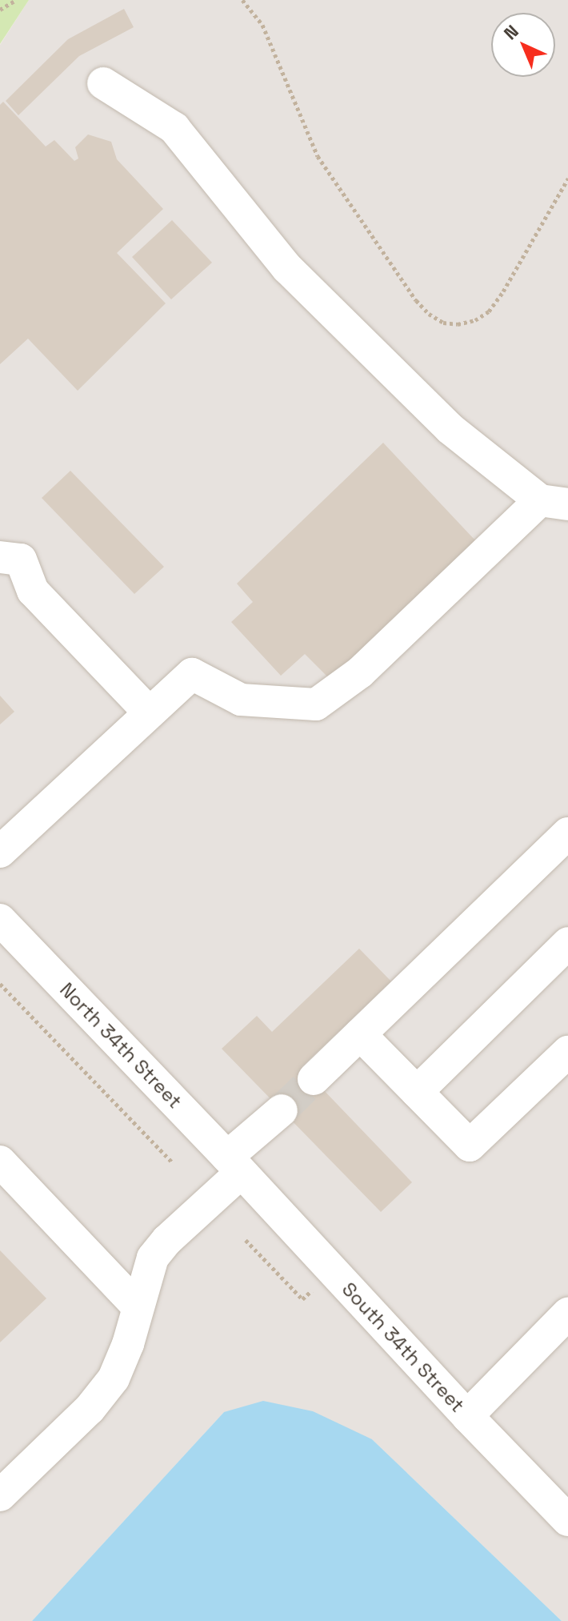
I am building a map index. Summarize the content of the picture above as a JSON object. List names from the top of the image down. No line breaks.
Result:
{"streets":{"street":["North 34th Street","South 34th Street"]},"crossings":[["North 34th Street","South 34th Street"]],"north":"top left"}
